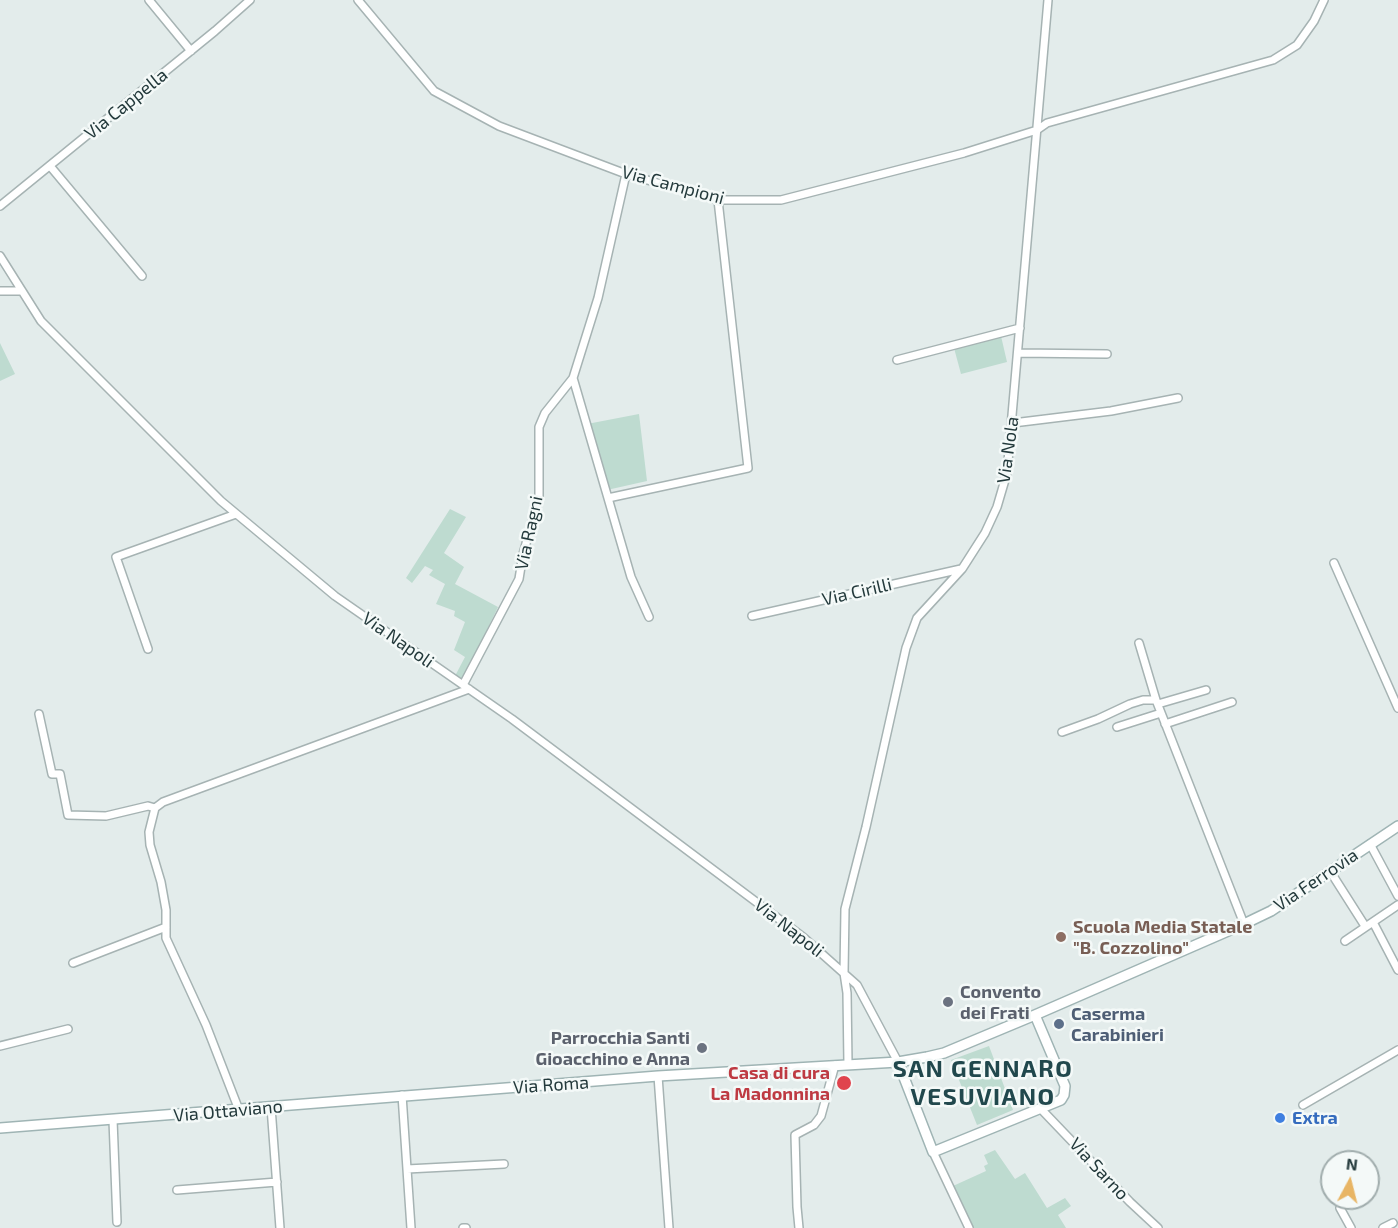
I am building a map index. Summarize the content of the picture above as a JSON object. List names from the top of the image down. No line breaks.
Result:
{"streets":{"main road":["Via Ferrovia","Via Roma","Via Ottaviano"],"street":["Via Cappella","Via Campioni","Via Nola","Via Ragni","Via Cirilli","Via Napoli","Via Sarno"]},"crossings":[["Via Campioni","Via Nola"],["Via Campioni","Via Ragni"],["Via Nola","Via Cirilli"],["Via Nola","Via Napoli"],["Via Nola","Via Roma"],["Via Ragni","Via Napoli"],["Via Napoli","Via Ferrovia"],["Via Napoli","Via Roma"],["Via Ferrovia","Via Roma"],["Via Roma","Via Ottaviano"]],"districts":["SAN GENNARO VESUVIANO"],"places":["Scuola Media Statale \"B. Cozzolino\"","Convento dei Frati","Caserma Carabinieri","Parrocchia Santi Gioacchino e Anna","Casa di cura La Madonnina","Extra"],"north":"top"}
